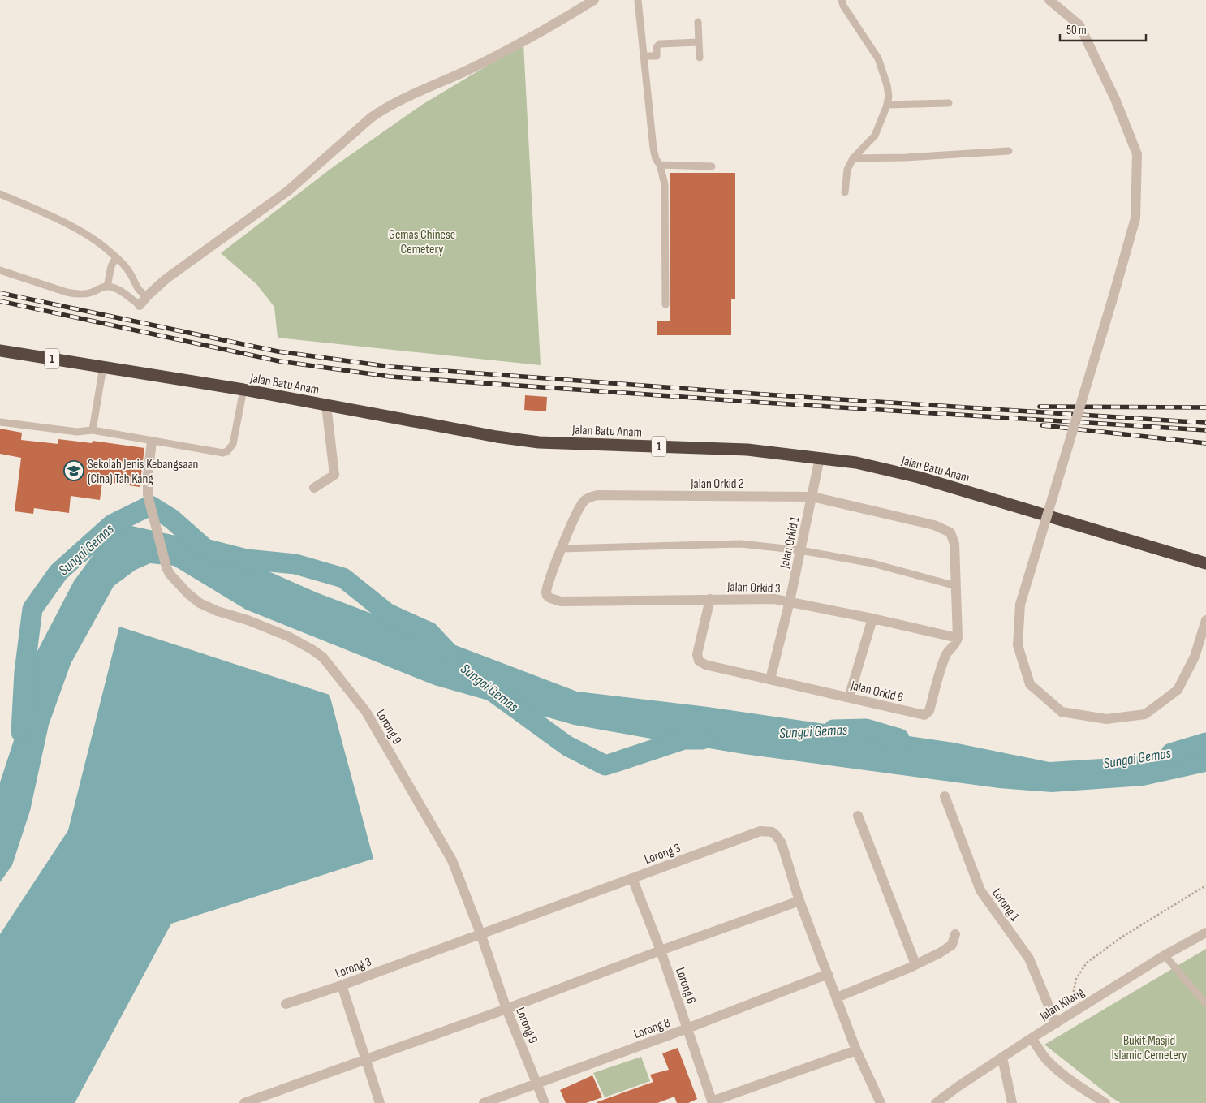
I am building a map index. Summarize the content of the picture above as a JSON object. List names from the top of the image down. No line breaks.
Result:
{"streets":{"highway":["1","Jalan Batu Anam"],"street":["Jalan Orkid 2","Jalan Orkid 1","Jalan Orkid 3","Jalan Orkid 6","Lorong 9","Lorong 3","Lorong 1","Lorong 6","Jalan Kilang","Lorong 8"]},"crossings":[["Jalan Batu Anam","Jalan Orkid 1"],["Jalan Orkid 2","Jalan Orkid 1"],["Jalan Orkid 2","Jalan Orkid 3"],["Jalan Orkid 1","Jalan Orkid 3"],["Jalan Orkid 1","Jalan Orkid 6"],["Jalan Orkid 3","Jalan Orkid 6"],["Lorong 9","Lorong 3"],["Lorong 9","Lorong 8"],["Lorong 3","Lorong 6"],["Lorong 3","Lorong 8"],["Lorong 1","Jalan Kilang"],["Lorong 6","Lorong 8"]],"water":["Sungai Gemas"],"parks":["Gemas Chinese Cemetery","Bukit Masjid Islamic Cemetery"],"places":{"school or university":["Sekolah Jenis Kebangsaan (Cina) Tah Kang"]},"scale_bar":"50 m"}
